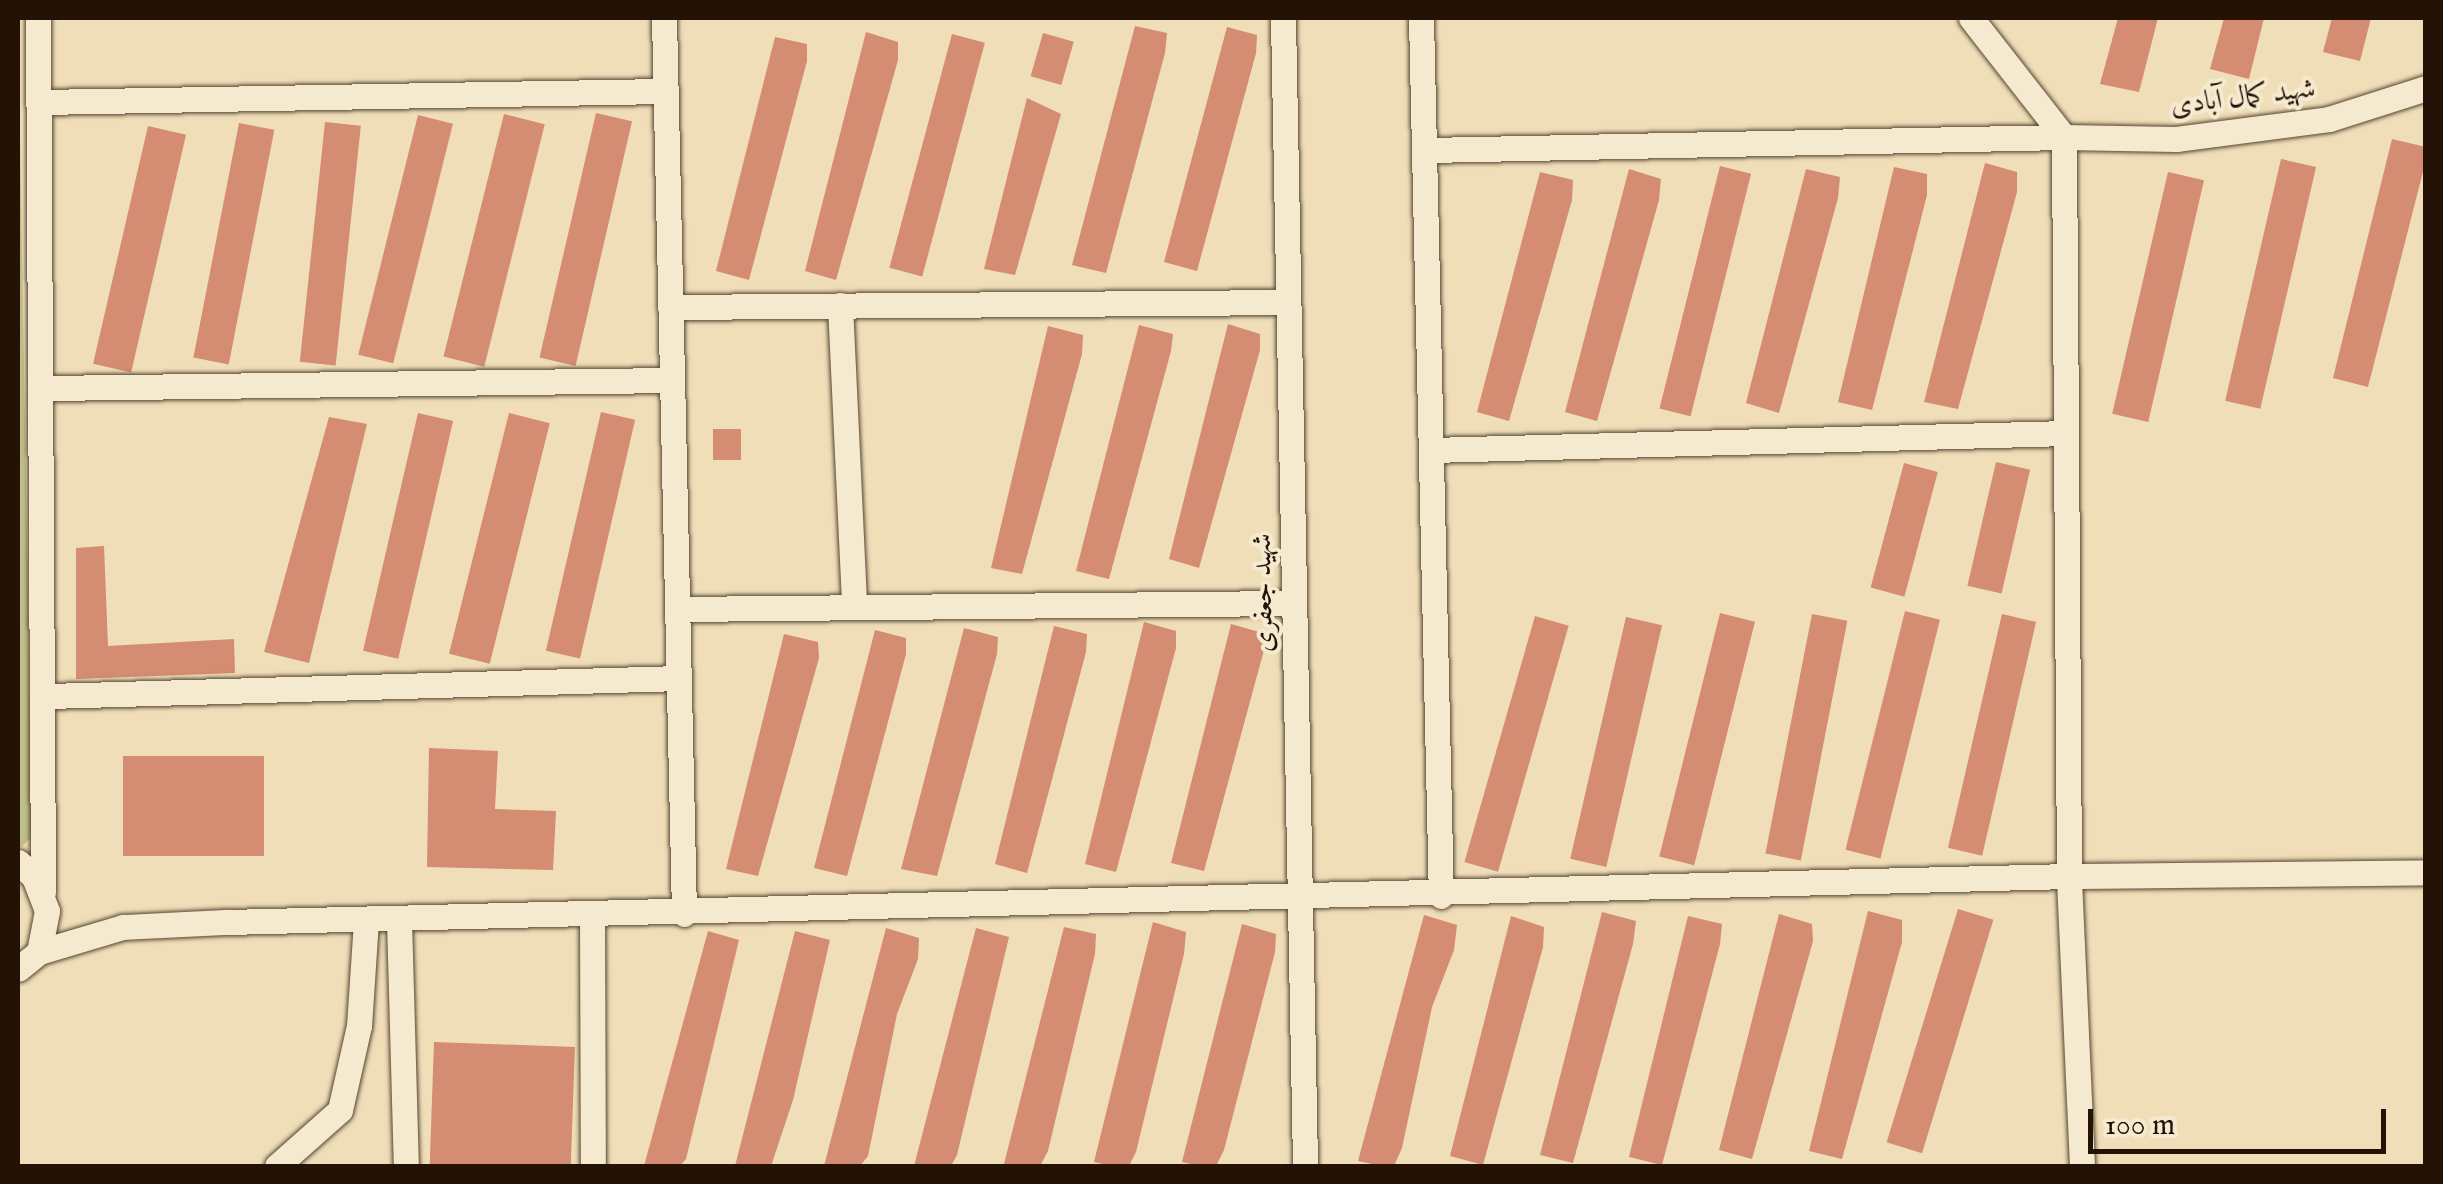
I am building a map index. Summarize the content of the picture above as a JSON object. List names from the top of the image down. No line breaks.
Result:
{"streets":{"street":["شهید کمال آبادی","شهید جعفری"]},"scale_bar":"100 m"}
